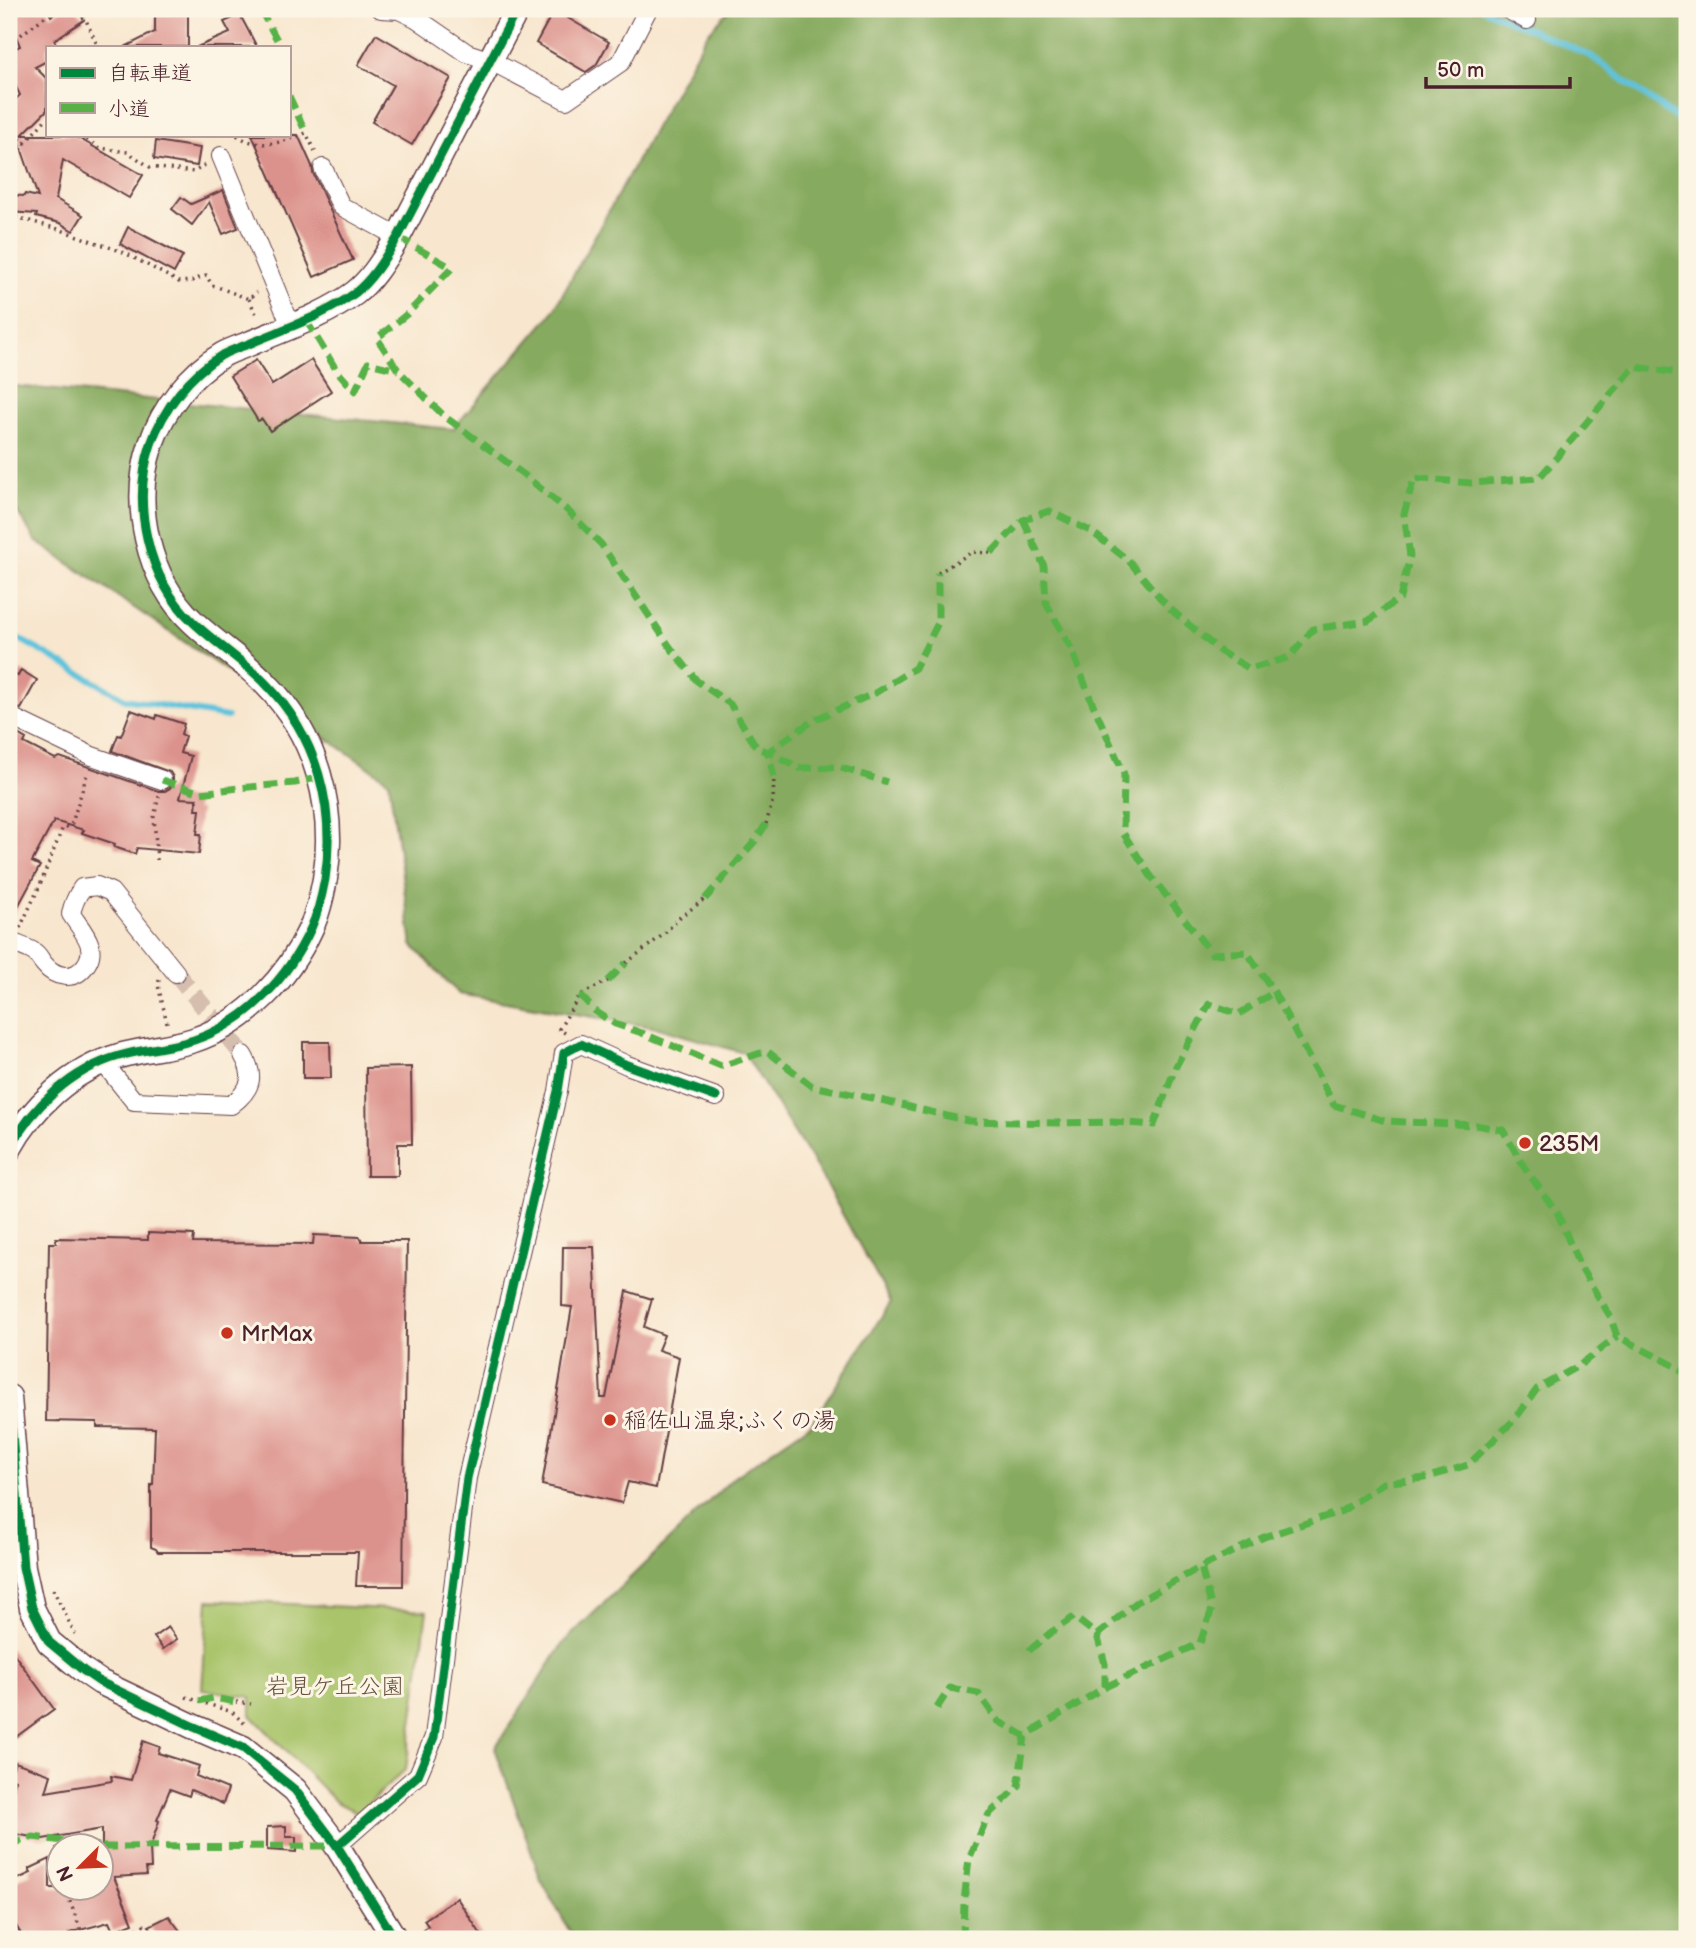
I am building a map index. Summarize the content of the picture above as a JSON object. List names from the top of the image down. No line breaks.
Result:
{"parks":["岩見ケ丘公園"],"places":["235M","MrMax","稲佐山温泉;ふくの湯"],"legend":["自転車道","小道"],"scale_bar":"50 m","north":"bottom left"}
